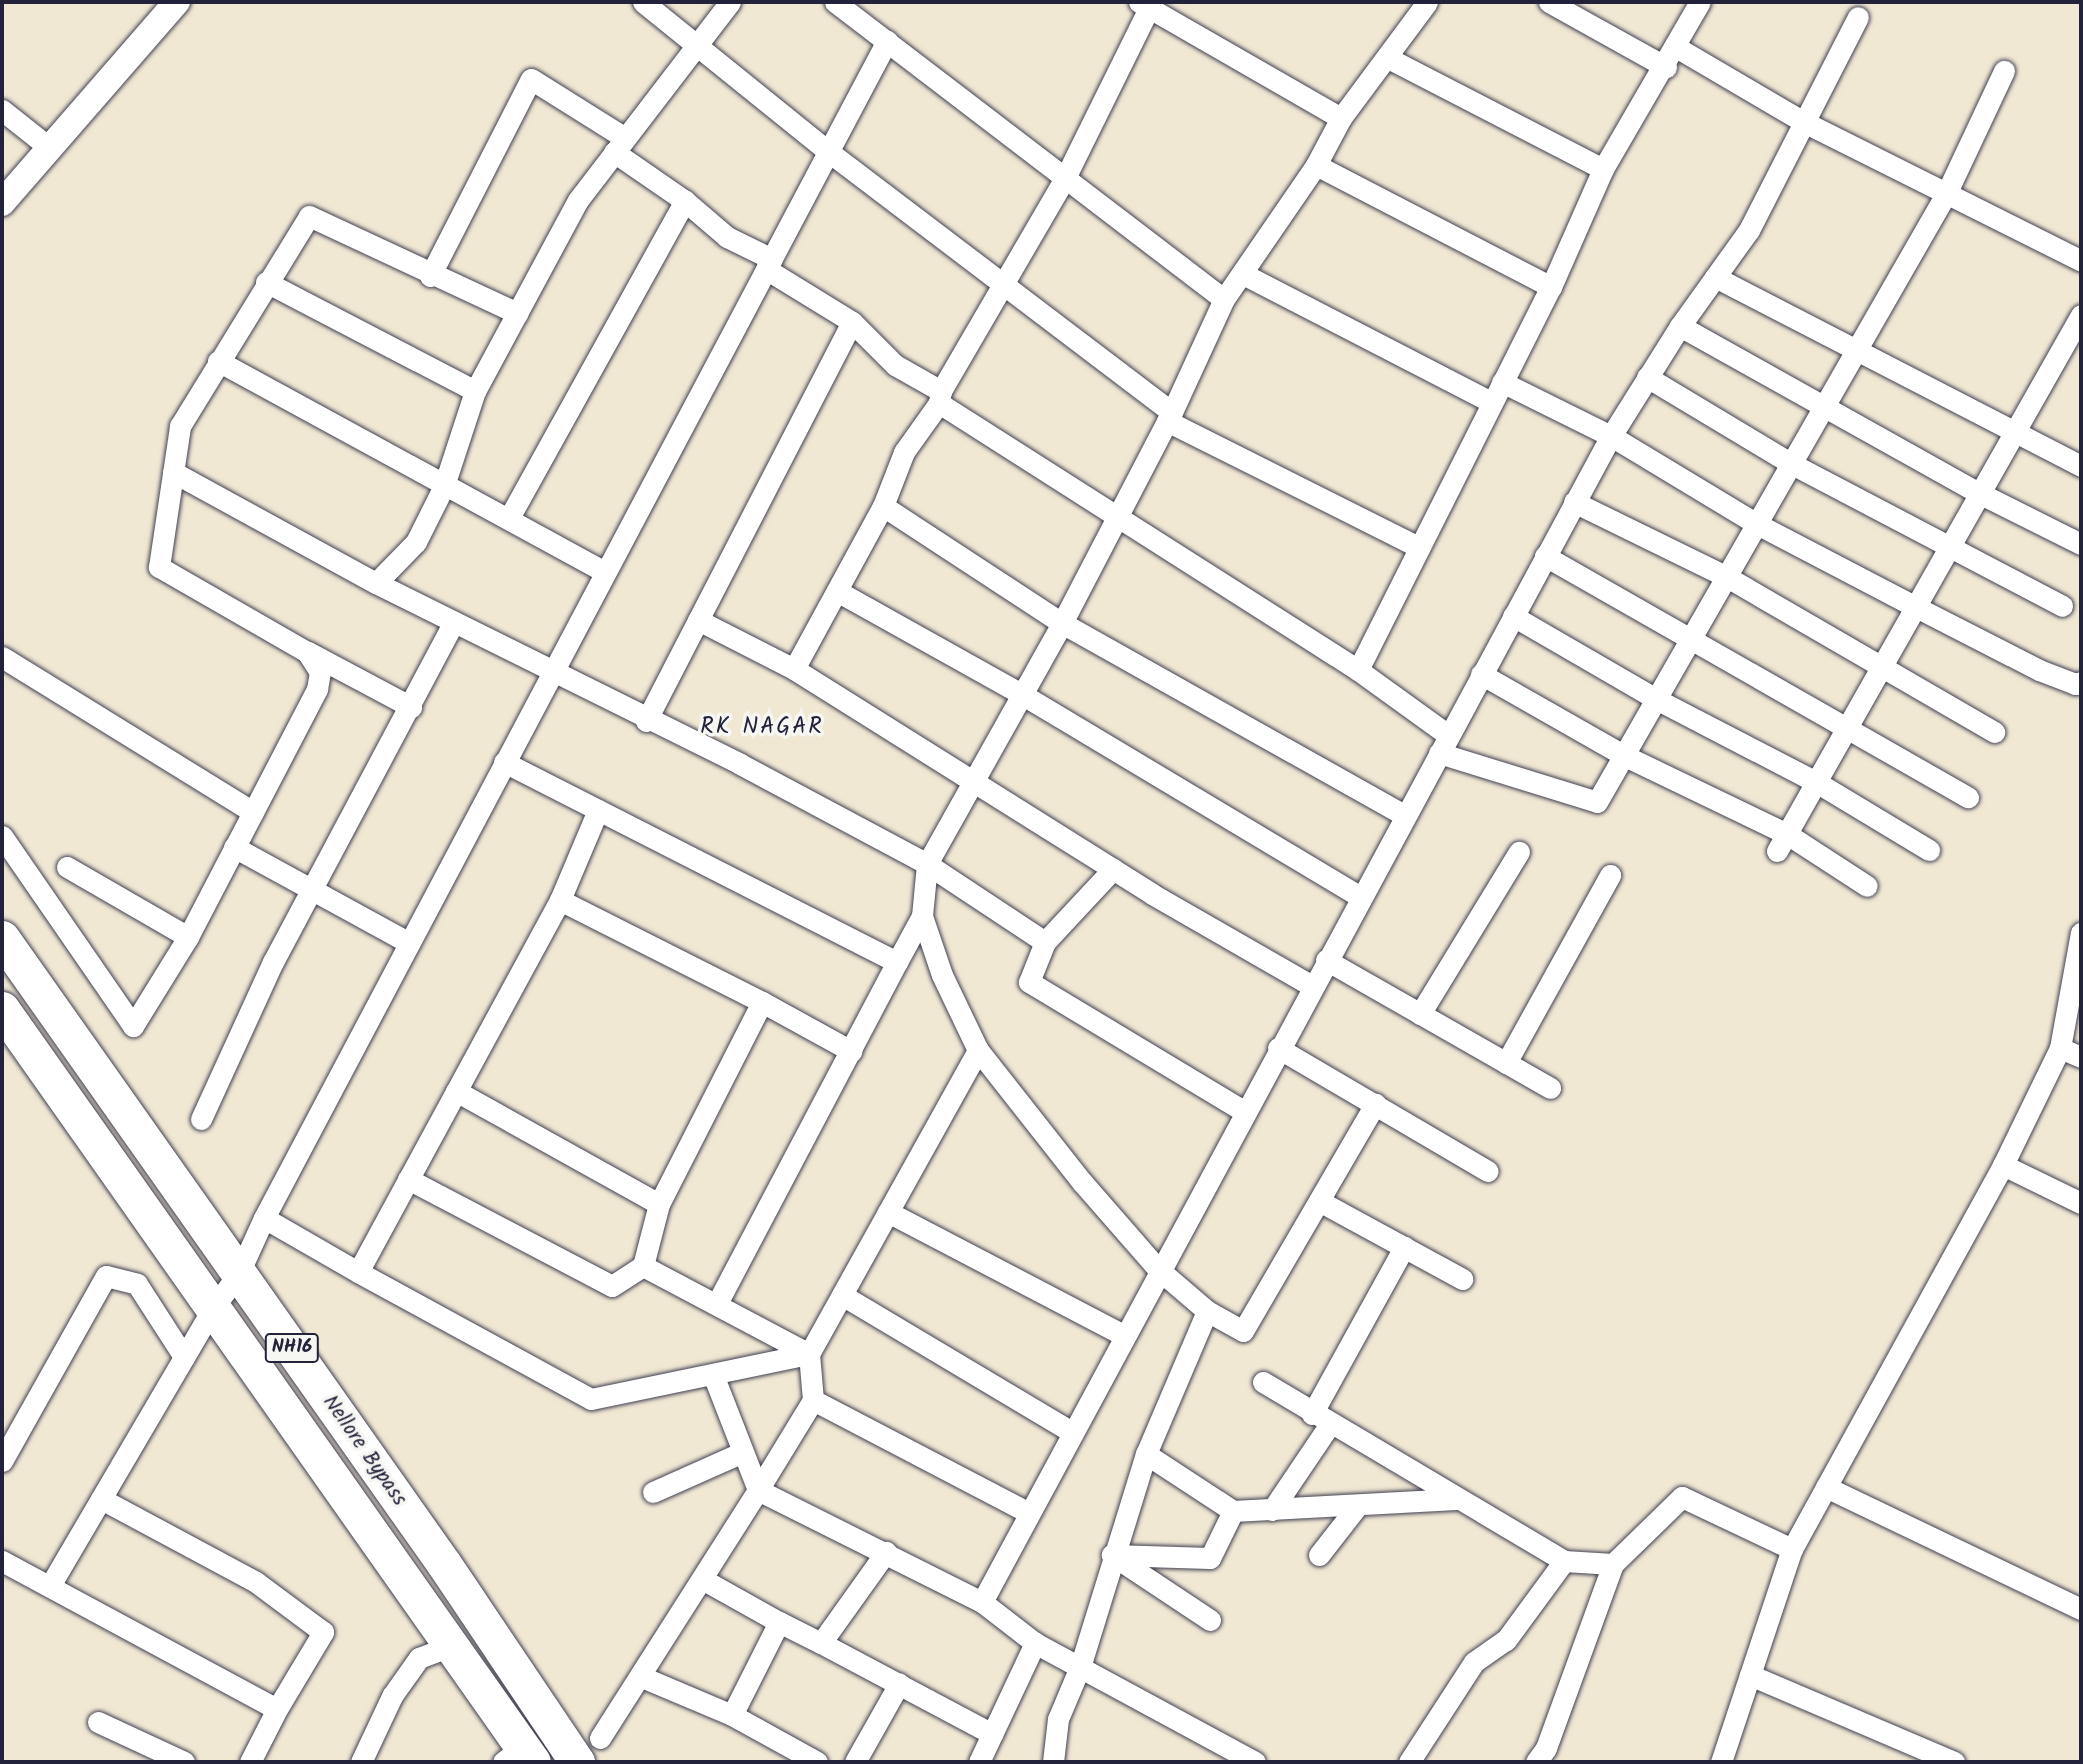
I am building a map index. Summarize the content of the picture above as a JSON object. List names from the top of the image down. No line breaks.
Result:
{"streets":{"highway":["NH16","Nellore Bypass"]},"districts":["RK NAGAR"]}
